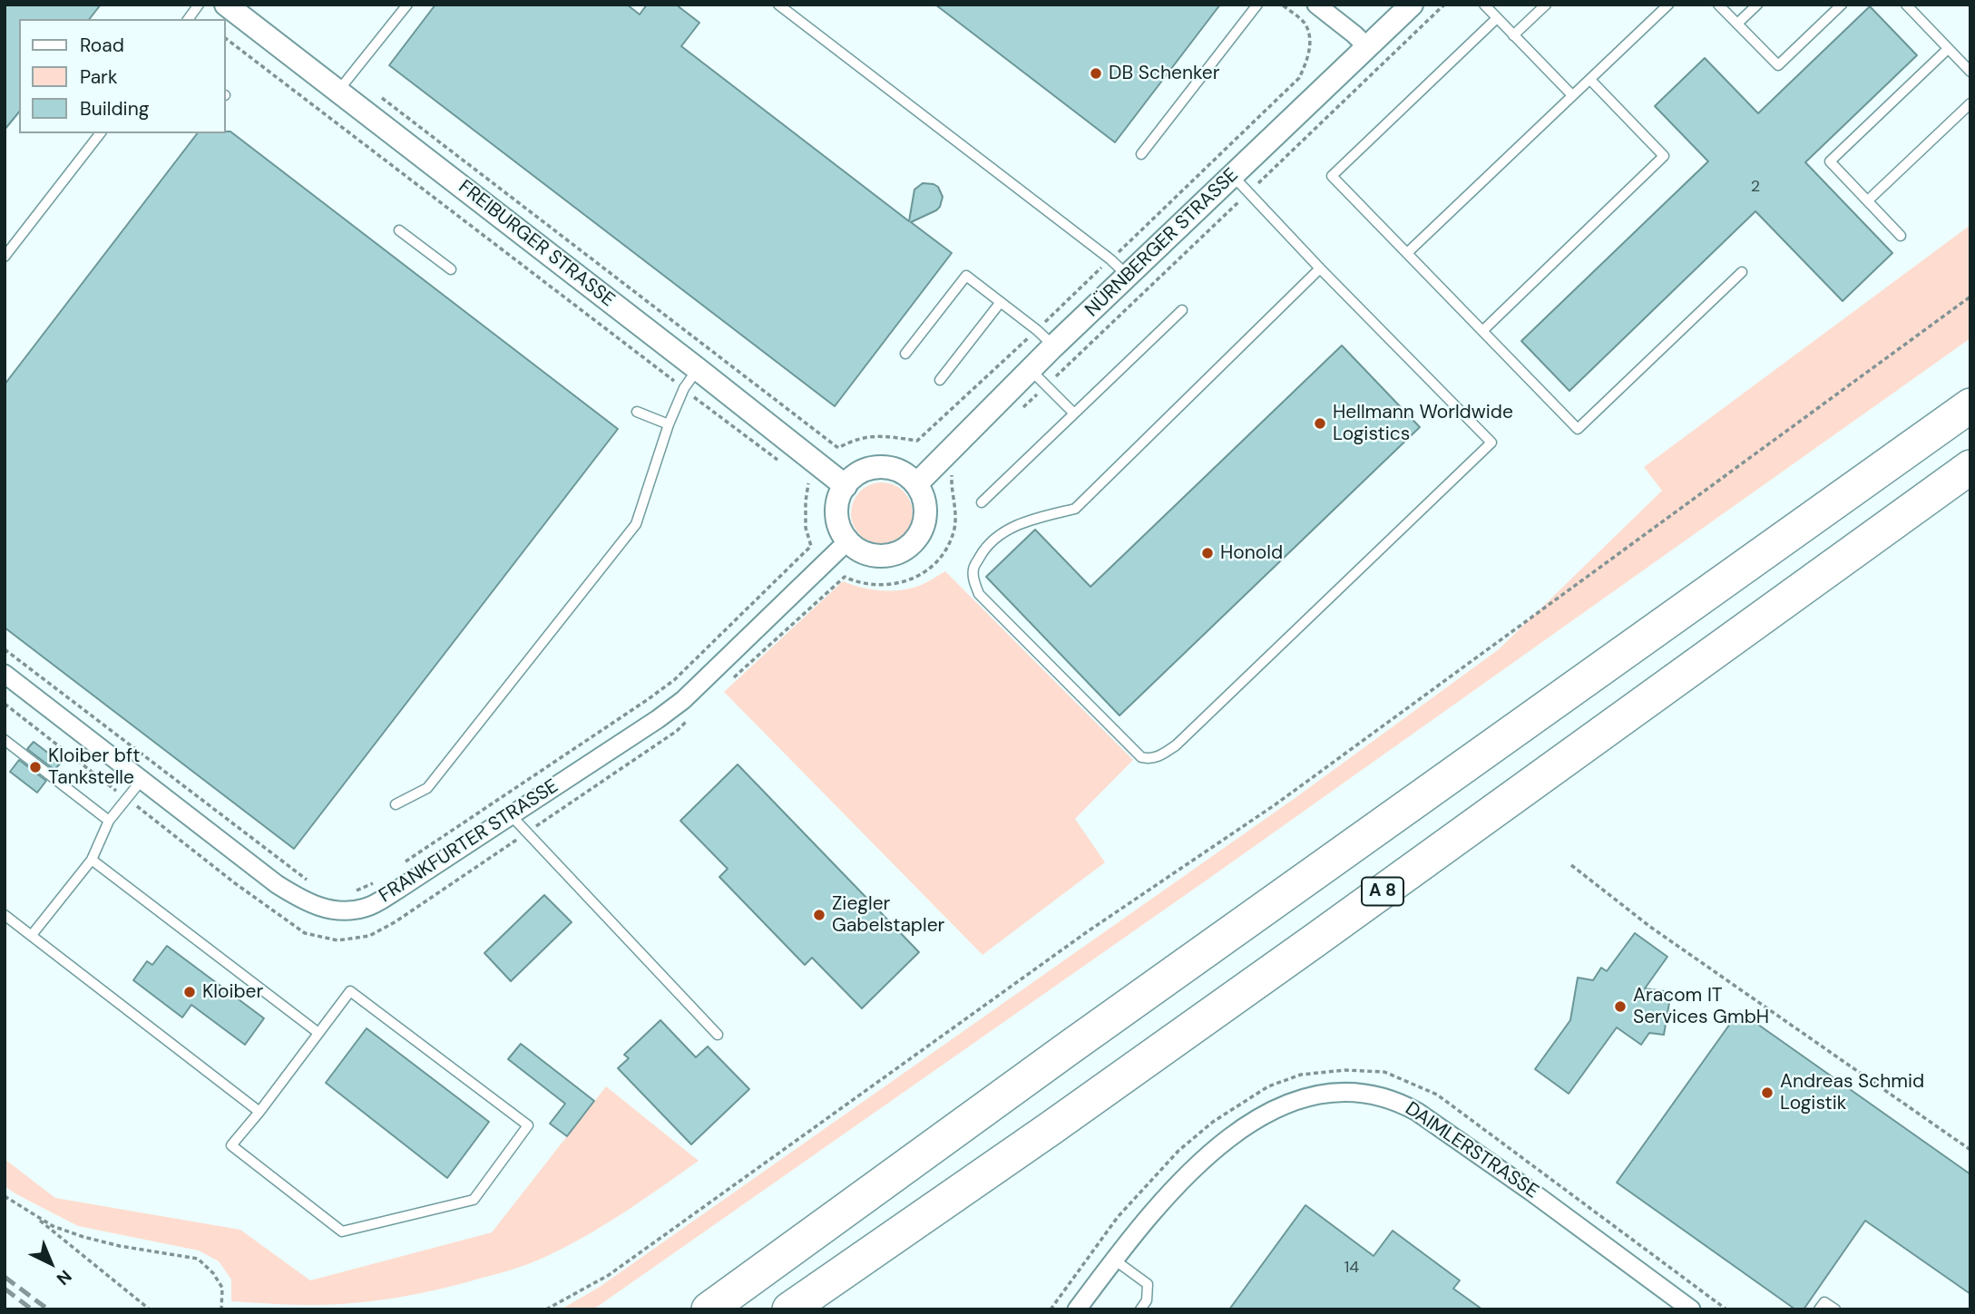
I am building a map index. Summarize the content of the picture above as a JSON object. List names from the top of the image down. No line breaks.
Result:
{"streets":{"highway":["A 8"],"street":["NÜRNBERGER STRASSE","FREIBURGER STRASSE","FRANKFURTER STRASSE","DAIMLERSTRASSE"]},"crossings":[["NÜRNBERGER STRASSE","FREIBURGER STRASSE"],["NÜRNBERGER STRASSE","FRANKFURTER STRASSE"],["FREIBURGER STRASSE","FRANKFURTER STRASSE"]],"places":["DB Schenker","Hellmann Worldwide Logistics","Honold","Kloiber bft Tankstelle","Ziegler Gabelstapler","Kloiber","Aracom IT Services GmbH","Andreas Schmid Logistik"],"house_numbers":["2","14"],"legend":["Road","Park","Building"],"north":"bottom right"}
